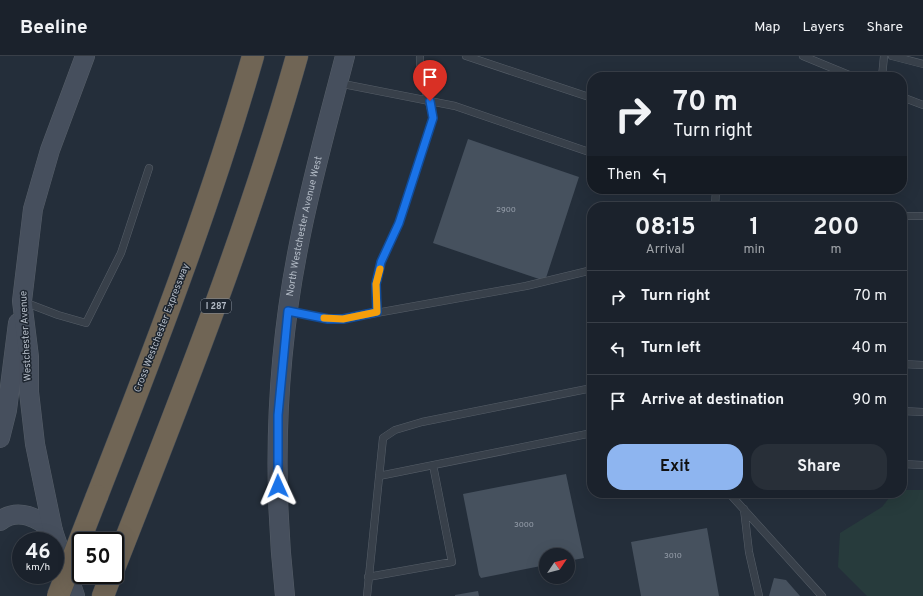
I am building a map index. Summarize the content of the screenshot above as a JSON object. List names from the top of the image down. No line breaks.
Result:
{"streets":{"highway":["I 287","Cross Westchester Expressway"],"main road":["North Westchester Avenue West","Westchester Avenue"]},"house_numbers":["2900","3000","3010"],"north":"top right","page":{"header":"Beeline","nav":["Map","Layers","Share"],"turn":["70 m","Turn right"],"then":"Then","eta":["08:15","Arrival","1","min","200","m"],"list":[{"name":"Turn right","value":"70 m"},{"name":"Turn left","value":"40 m"},{"name":"Arrive at destination","value":"90 m"}],"buttons":["Exit","Share"],"speed":"46 km/h","limit":"50"}}
